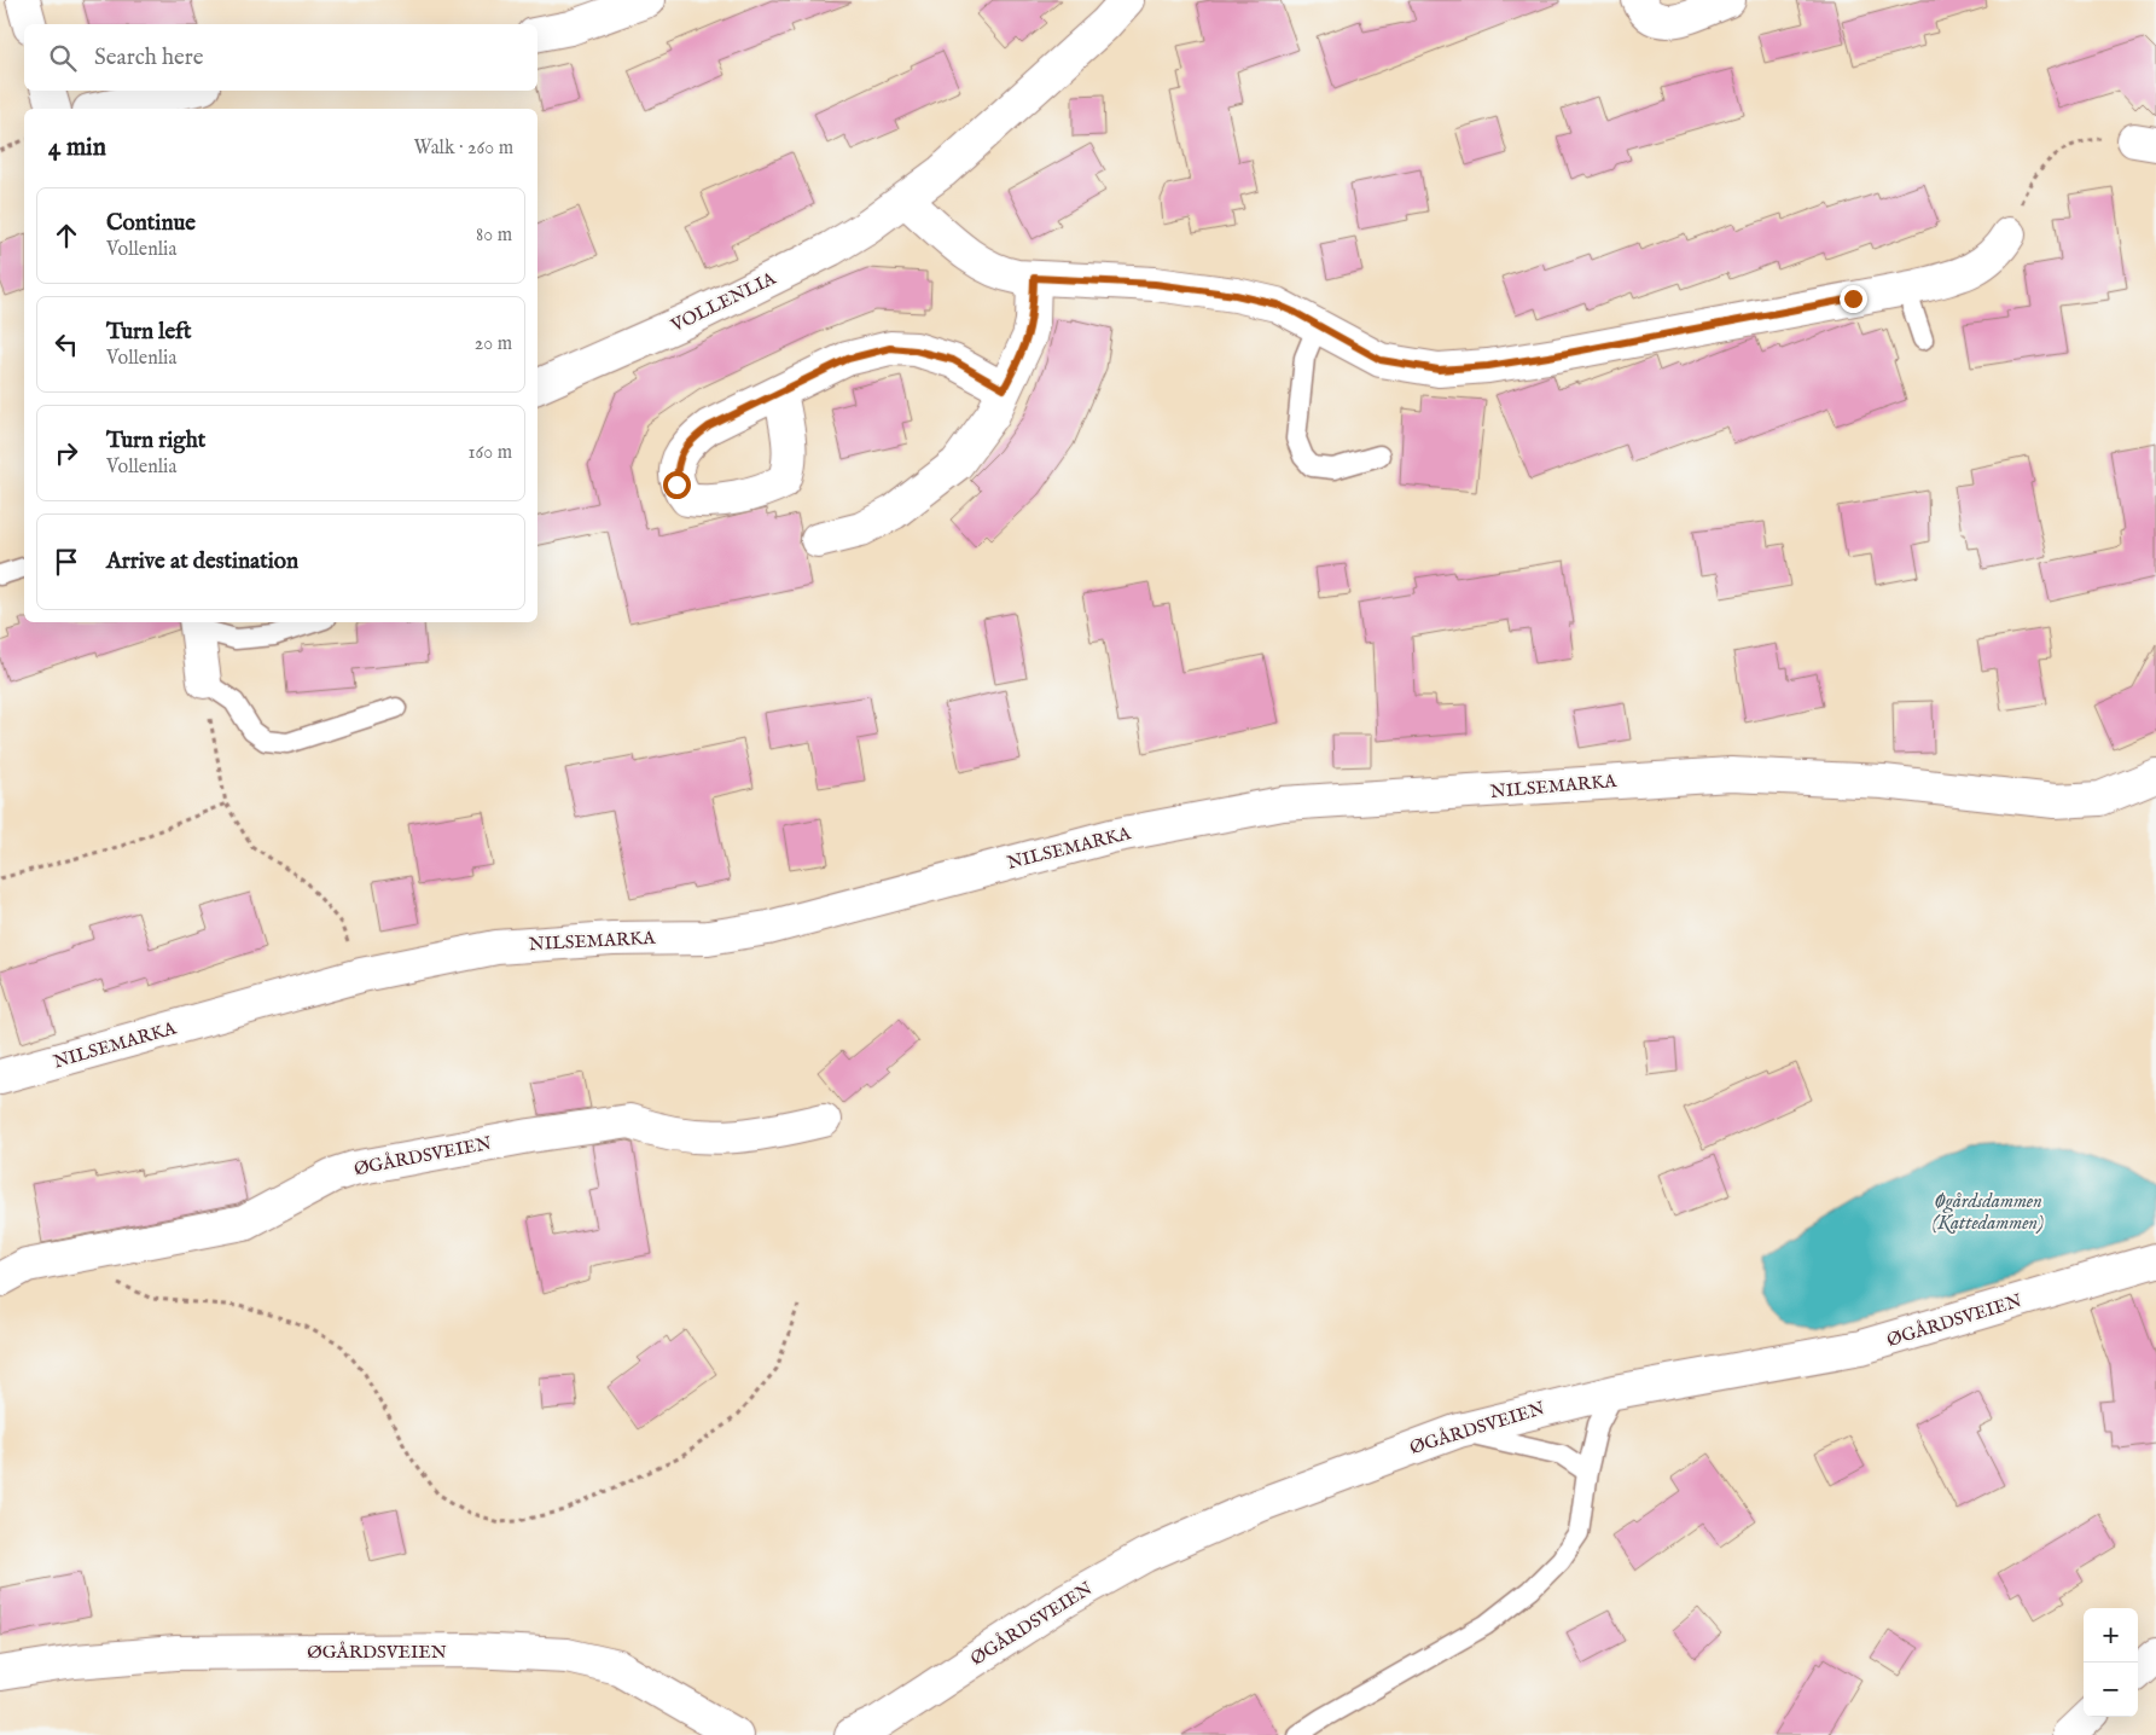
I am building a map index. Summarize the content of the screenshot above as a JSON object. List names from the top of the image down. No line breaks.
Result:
{"streets":{"street":["VOLLENLIA","NILSEMARKA","ØGÅRDSVEIEN"]},"water":["Øgårdsdammen (Kattedammen)"],"page":{"search":"Search here","heading":["4 min","Walk · 260 m"],"list":[["Continue","Vollenlia","80 m"],["Turn left","Vollenlia","20 m"],["Turn right","Vollenlia","160 m"],"Arrive at destination"],"map_buttons":["+","−"]}}
